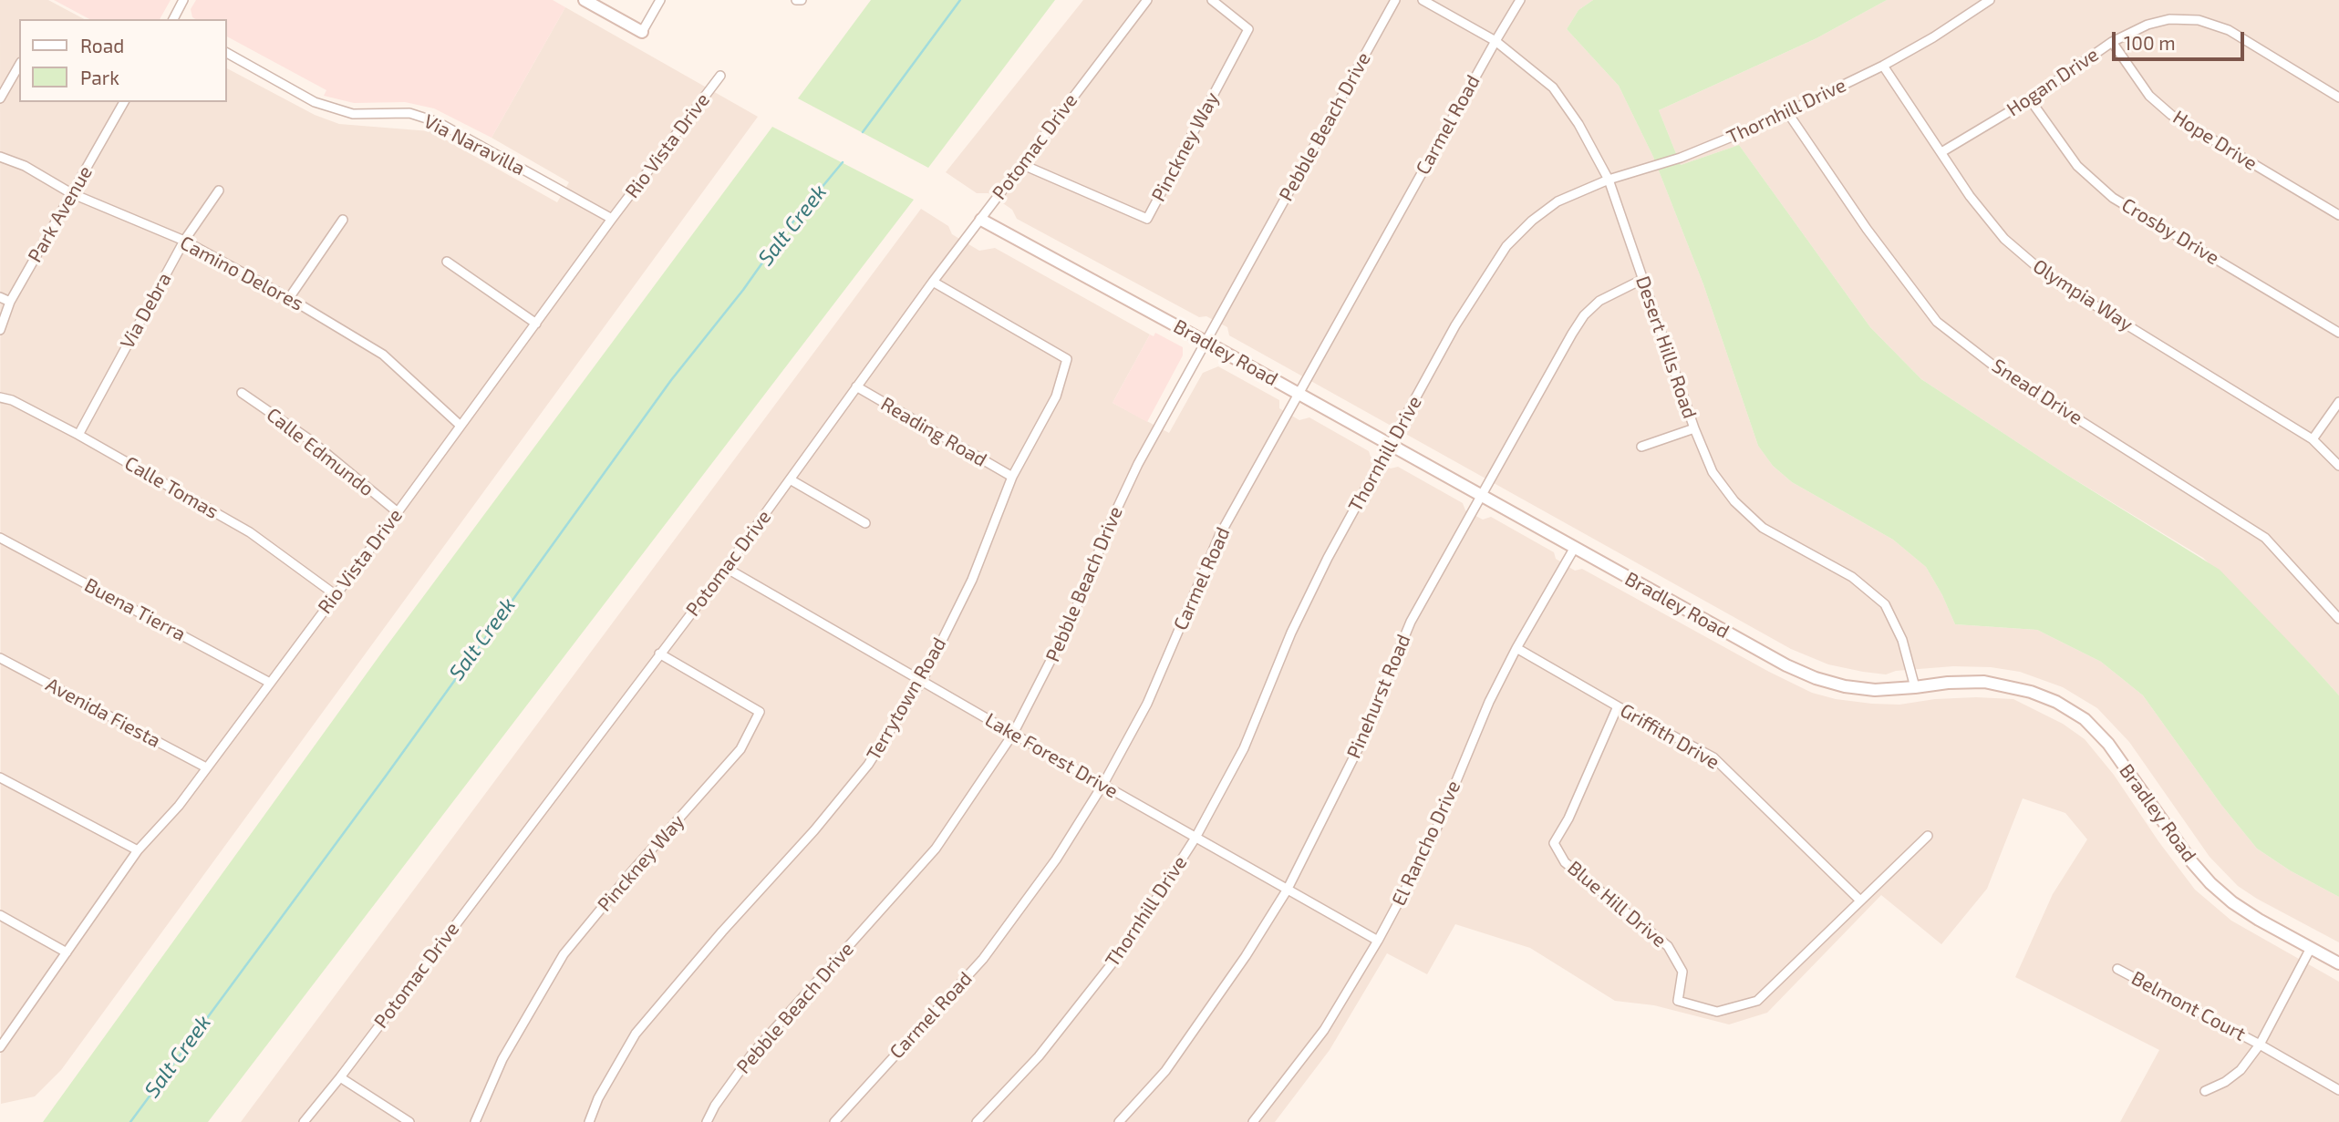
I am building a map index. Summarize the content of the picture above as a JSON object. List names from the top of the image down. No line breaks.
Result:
{"streets":{"street":["Hogan Drive","Thornhill Drive","Carmel Road","Pebble Beach Drive","Hope Drive","Via Naravilla","Rio Vista Drive","Potomac Drive","Pinckney Way","Park Avenue","Crosby Drive","Camino Delores","Olympia Way","Via Debra","Desert Hills Road","Bradley Road","Snead Drive","Reading Road","Calle Edmundo","Calle Tomas","Buena Tierra","Pinehurst Road","Terrytown Road","Avenida Fiesta","Griffith Drive","Lake Forest Drive","El Rancho Drive","Blue Hill Drive","Belmont Court"]},"crossings":[["Hogan Drive","Hope Drive"],["Hogan Drive","Crosby Drive"],["Hogan Drive","Olympia Way"],["Thornhill Drive","Olympia Way"],["Thornhill Drive","Desert Hills Road"],["Thornhill Drive","Bradley Road"],["Thornhill Drive","Snead Drive"],["Thornhill Drive","Lake Forest Drive"],["Carmel Road","Desert Hills Road"],["Carmel Road","Bradley Road"],["Carmel Road","Lake Forest Drive"],["Pebble Beach Drive","Bradley Road"],["Pebble Beach Drive","Lake Forest Drive"],["Via Naravilla","Rio Vista Drive"],["Rio Vista Drive","Camino Delores"],["Rio Vista Drive","Calle Edmundo"],["Rio Vista Drive","Calle Tomas"],["Rio Vista Drive","Buena Tierra"],["Rio Vista Drive","Avenida Fiesta"],["Potomac Drive","Pinckney Way"],["Potomac Drive","Bradley Road"],["Potomac Drive","Reading Road"],["Potomac Drive","Terrytown Road"],["Potomac Drive","Lake Forest Drive"],["Park Avenue","Camino Delores"],["Camino Delores","Via Debra"],["Via Debra","Calle Tomas"],["Desert Hills Road","Bradley Road"],["Desert Hills Road","Pinehurst Road"],["Bradley Road","Pinehurst Road"],["Bradley Road","El Rancho Drive"],["Reading Road","Terrytown Road"],["Pinehurst Road","Lake Forest Drive"],["Terrytown Road","Lake Forest Drive"],["Griffith Drive","El Rancho Drive"],["Griffith Drive","Blue Hill Drive"],["Lake Forest Drive","El Rancho Drive"]],"water":["Salt Creek"],"legend":["Road","Park"],"scale_bar":"100 m"}
